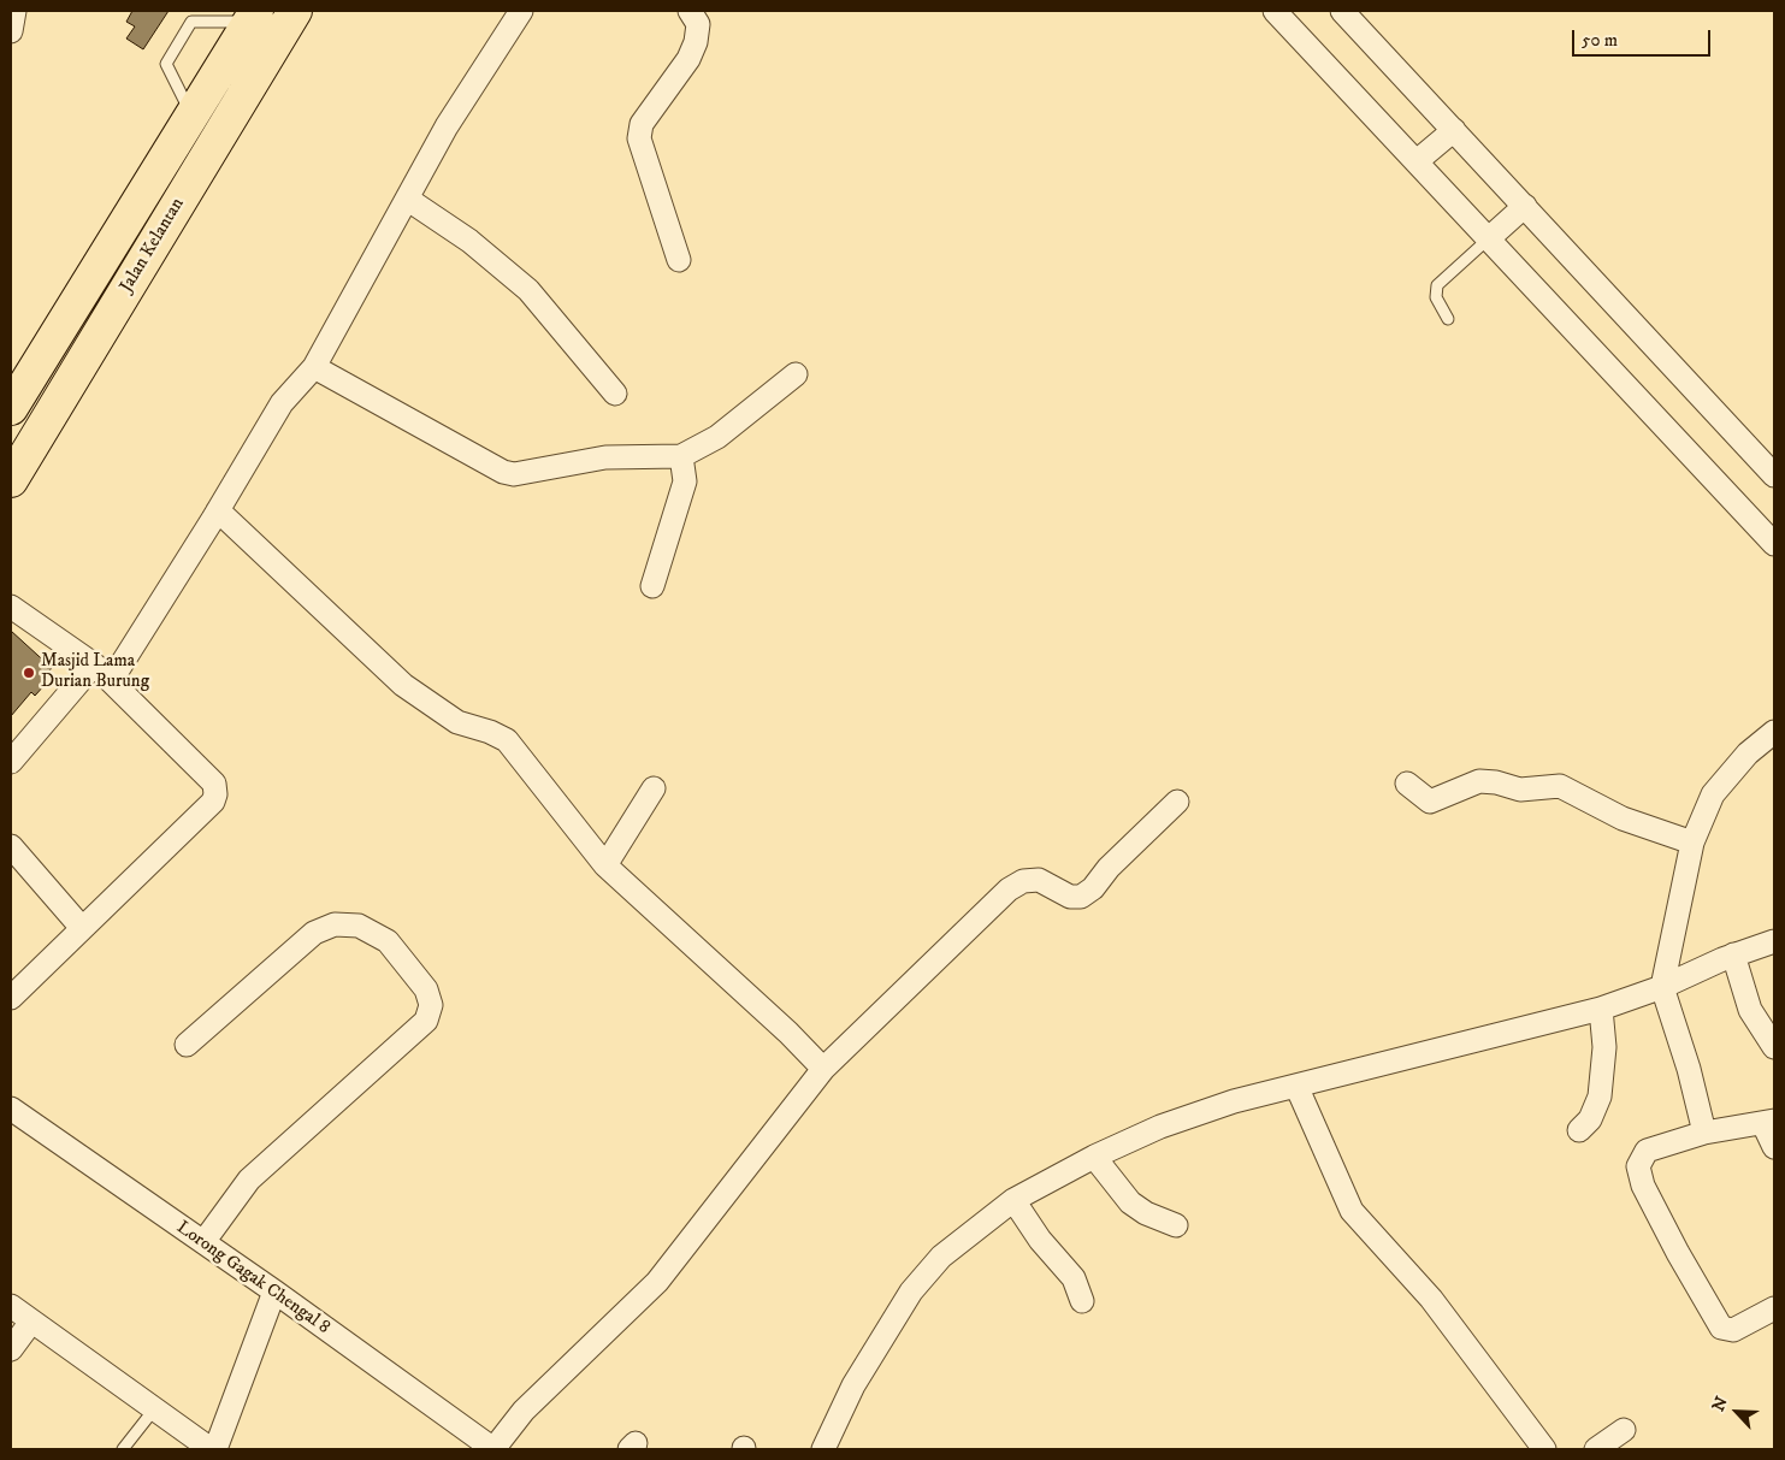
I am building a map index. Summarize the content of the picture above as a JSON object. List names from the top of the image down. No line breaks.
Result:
{"streets":{"highway":["Jalan Kelantan"],"street":["Lorong Gagak Chengal 8"]},"places":["Masjid Lama Durian Burung"],"scale_bar":"50 m","north":"top left"}
